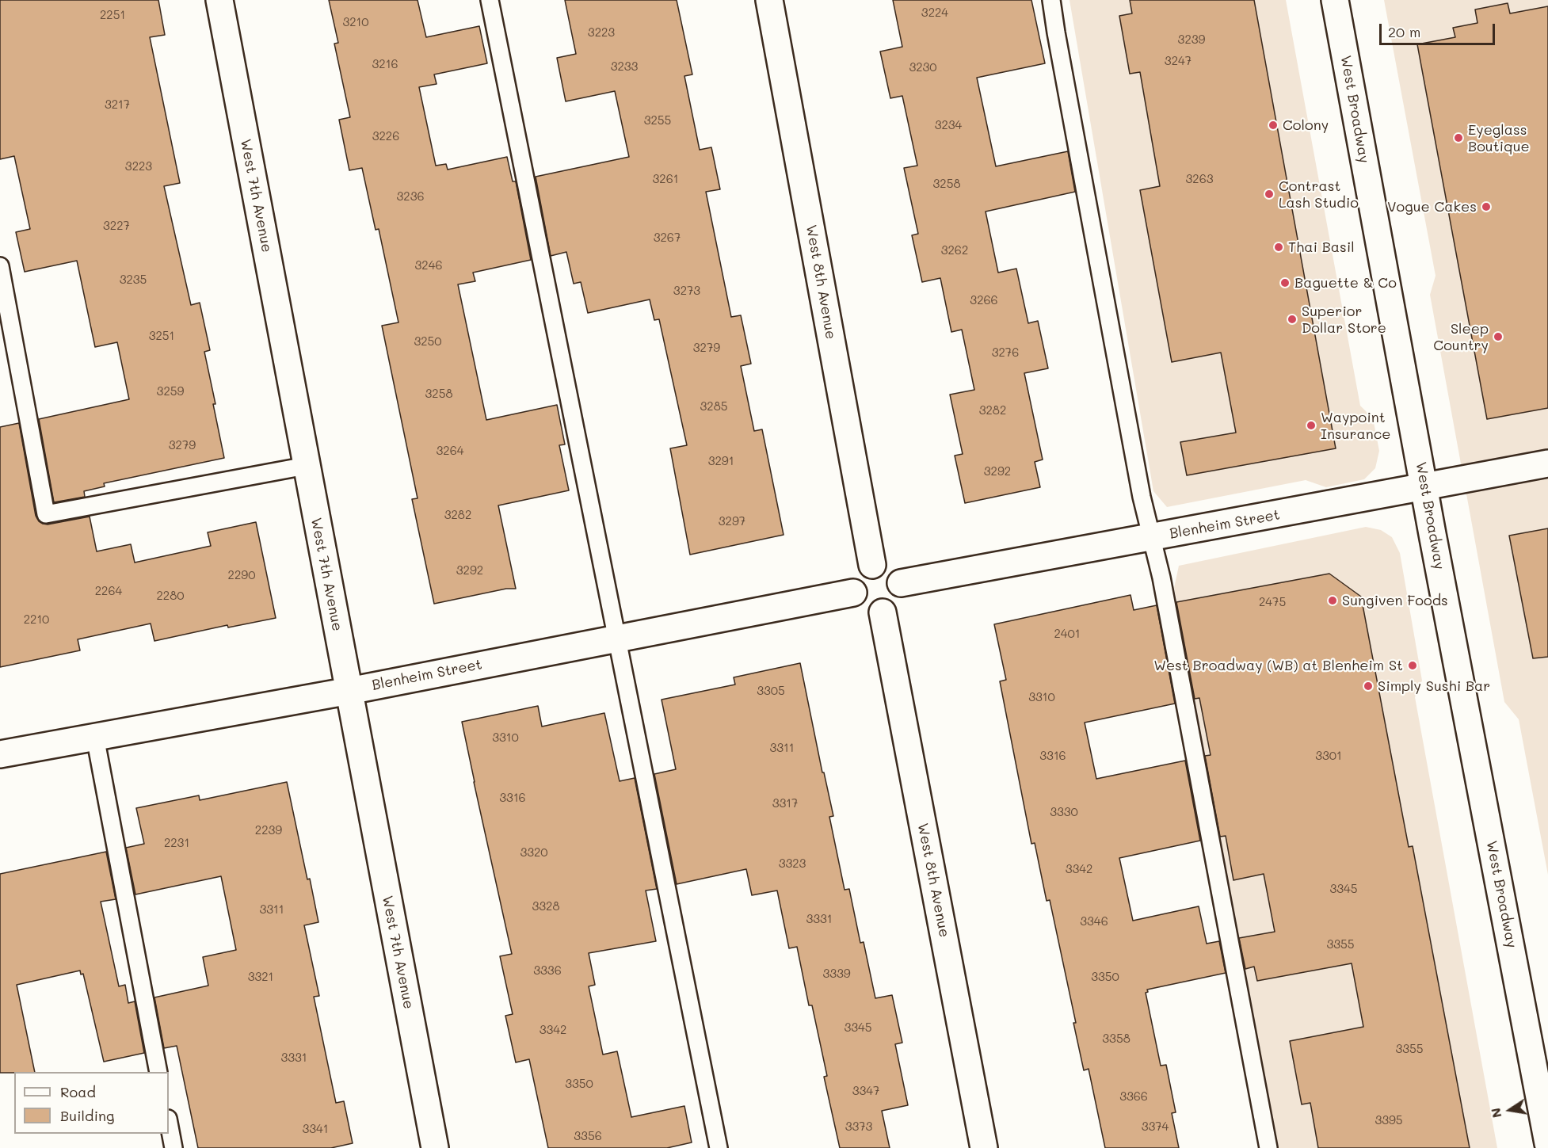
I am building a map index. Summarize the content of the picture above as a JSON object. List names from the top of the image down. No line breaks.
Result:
{"streets":{"street":["West Broadway","West 7th Avenue","West 8th Avenue","Blenheim Street"]},"crossings":[["West Broadway","Blenheim Street"],["West 7th Avenue","Blenheim Street"],["West 8th Avenue","Blenheim Street"]],"places":["Colony","Eyeglass Boutique","Contrast Lash Studio","Vogue Cakes","Thai Basil","Baguette & Co","Superior Dollar Store","Sleep Country","Waypoint Insurance","Sungiven Foods","West Broadway (WB) at Blenheim St","Simply Sushi Bar"],"house_numbers":["3224","2251","3210","3223","3239","3247","3216","3233","3230","3217","3255","3234","3226","3223","3261","3263","3258","3236","3227","3267","3262","3246","3235","3273","3266","3251","3250","3279","3276","3259","3258","3285","3282","3279","3264","3291","3292","3282","3297","3292","2290","2264","2280","2475","2210","2401","3305","3310","3310","3311","3316","3301","3316","3317","3330","2239","2231","3320","3323","3342","3345","3328","3311","3331","3346","3355","3336","3339","3321","3350","3345","3342","3358","3355","3331","3350","3347","3366","3395","3373","3374","3341","3356"],"legend":["Road","Building"],"scale_bar":"20 m","north":"left"}
